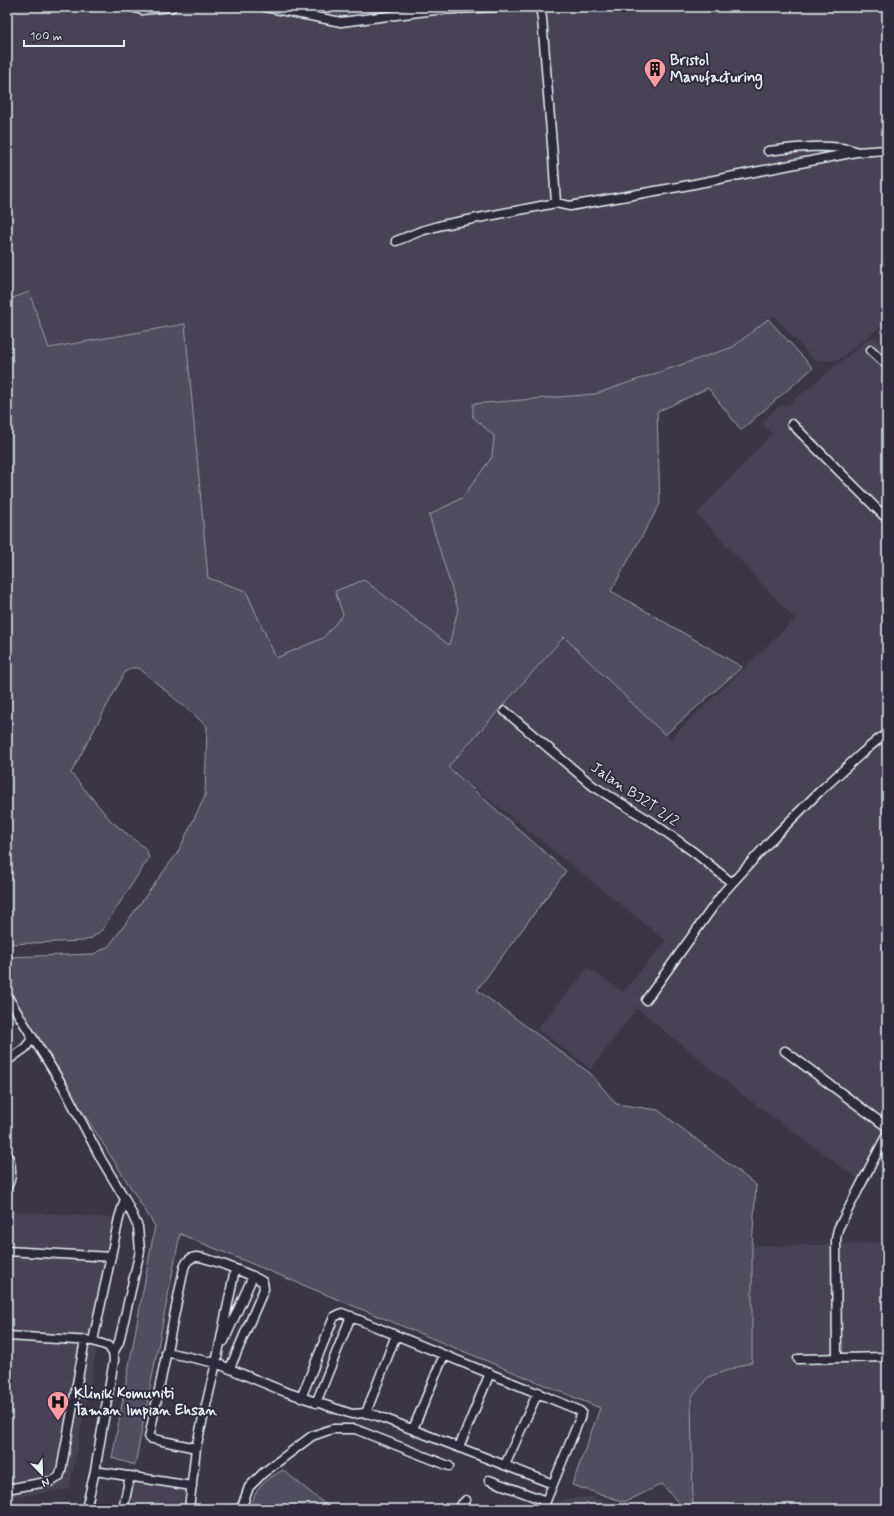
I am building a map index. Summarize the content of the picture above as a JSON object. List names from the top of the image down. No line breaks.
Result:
{"streets":{"street":["Jalan BJ2T 2/2"]},"places":{"building":["Bristol Manufacturing"],"hospital":["Klinik Komuniti Taman Impian Ehsan"]},"scale_bar":"100 m","north":"bottom right"}
